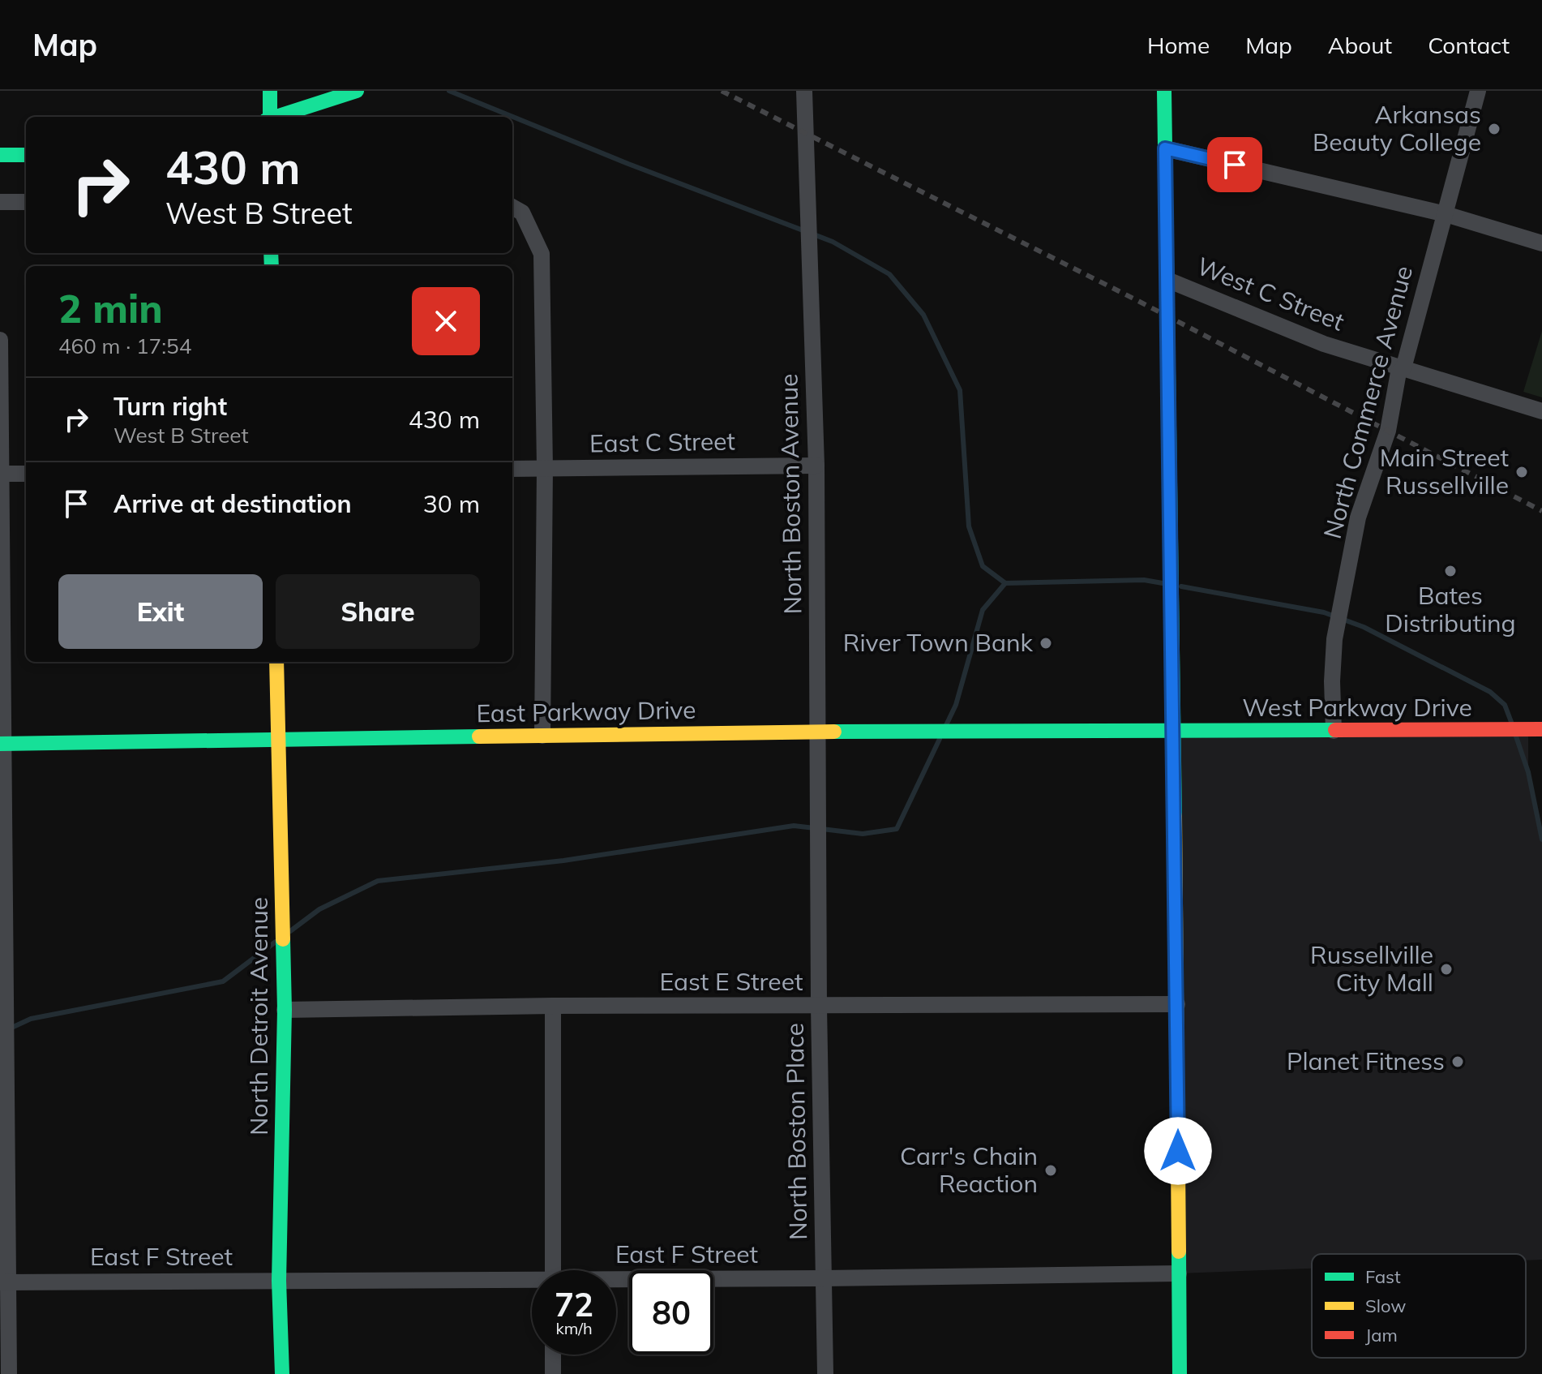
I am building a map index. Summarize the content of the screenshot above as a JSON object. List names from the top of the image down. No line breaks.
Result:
{"streets":{"main road":["West Parkway Drive","East Parkway Drive","North Detroit Avenue"],"street":["West C Street","North Commerce Avenue","East C Street","North Boston Avenue","East E Street","North Boston Place","East F Street"]},"crossings":[["West C Street","North Commerce Avenue"],["North Commerce Avenue","West Parkway Drive"],["East C Street","North Boston Avenue"],["North Boston Avenue","East Parkway Drive"],["North Boston Avenue","North Boston Place"],["West Parkway Drive","East Parkway Drive"],["East Parkway Drive","North Detroit Avenue"],["East Parkway Drive","North Boston Place"],["East E Street","North Detroit Avenue"],["East E Street","North Boston Place"],["North Detroit Avenue","East F Street"],["North Boston Place","East F Street"]],"places":["Arkansas Beauty College","Main Street Russellville","Bates Distributing","River Town Bank","Russellville City Mall","Planet Fitness","Carr's Chain Reaction"],"legend":["Fast","Slow","Jam"],"page":{"header":"Map","nav":["Home","Map","About","Contact"],"turn":["430 m","West B Street"],"heading":["2 min","460 m · 17:54"],"list":[{"name":"Turn right","note":"West B Street","value":"430 m"},{"name":"Arrive at destination","value":"30 m"}],"buttons":["Exit","Share"],"speed":"72 km/h","limit":"80"}}
